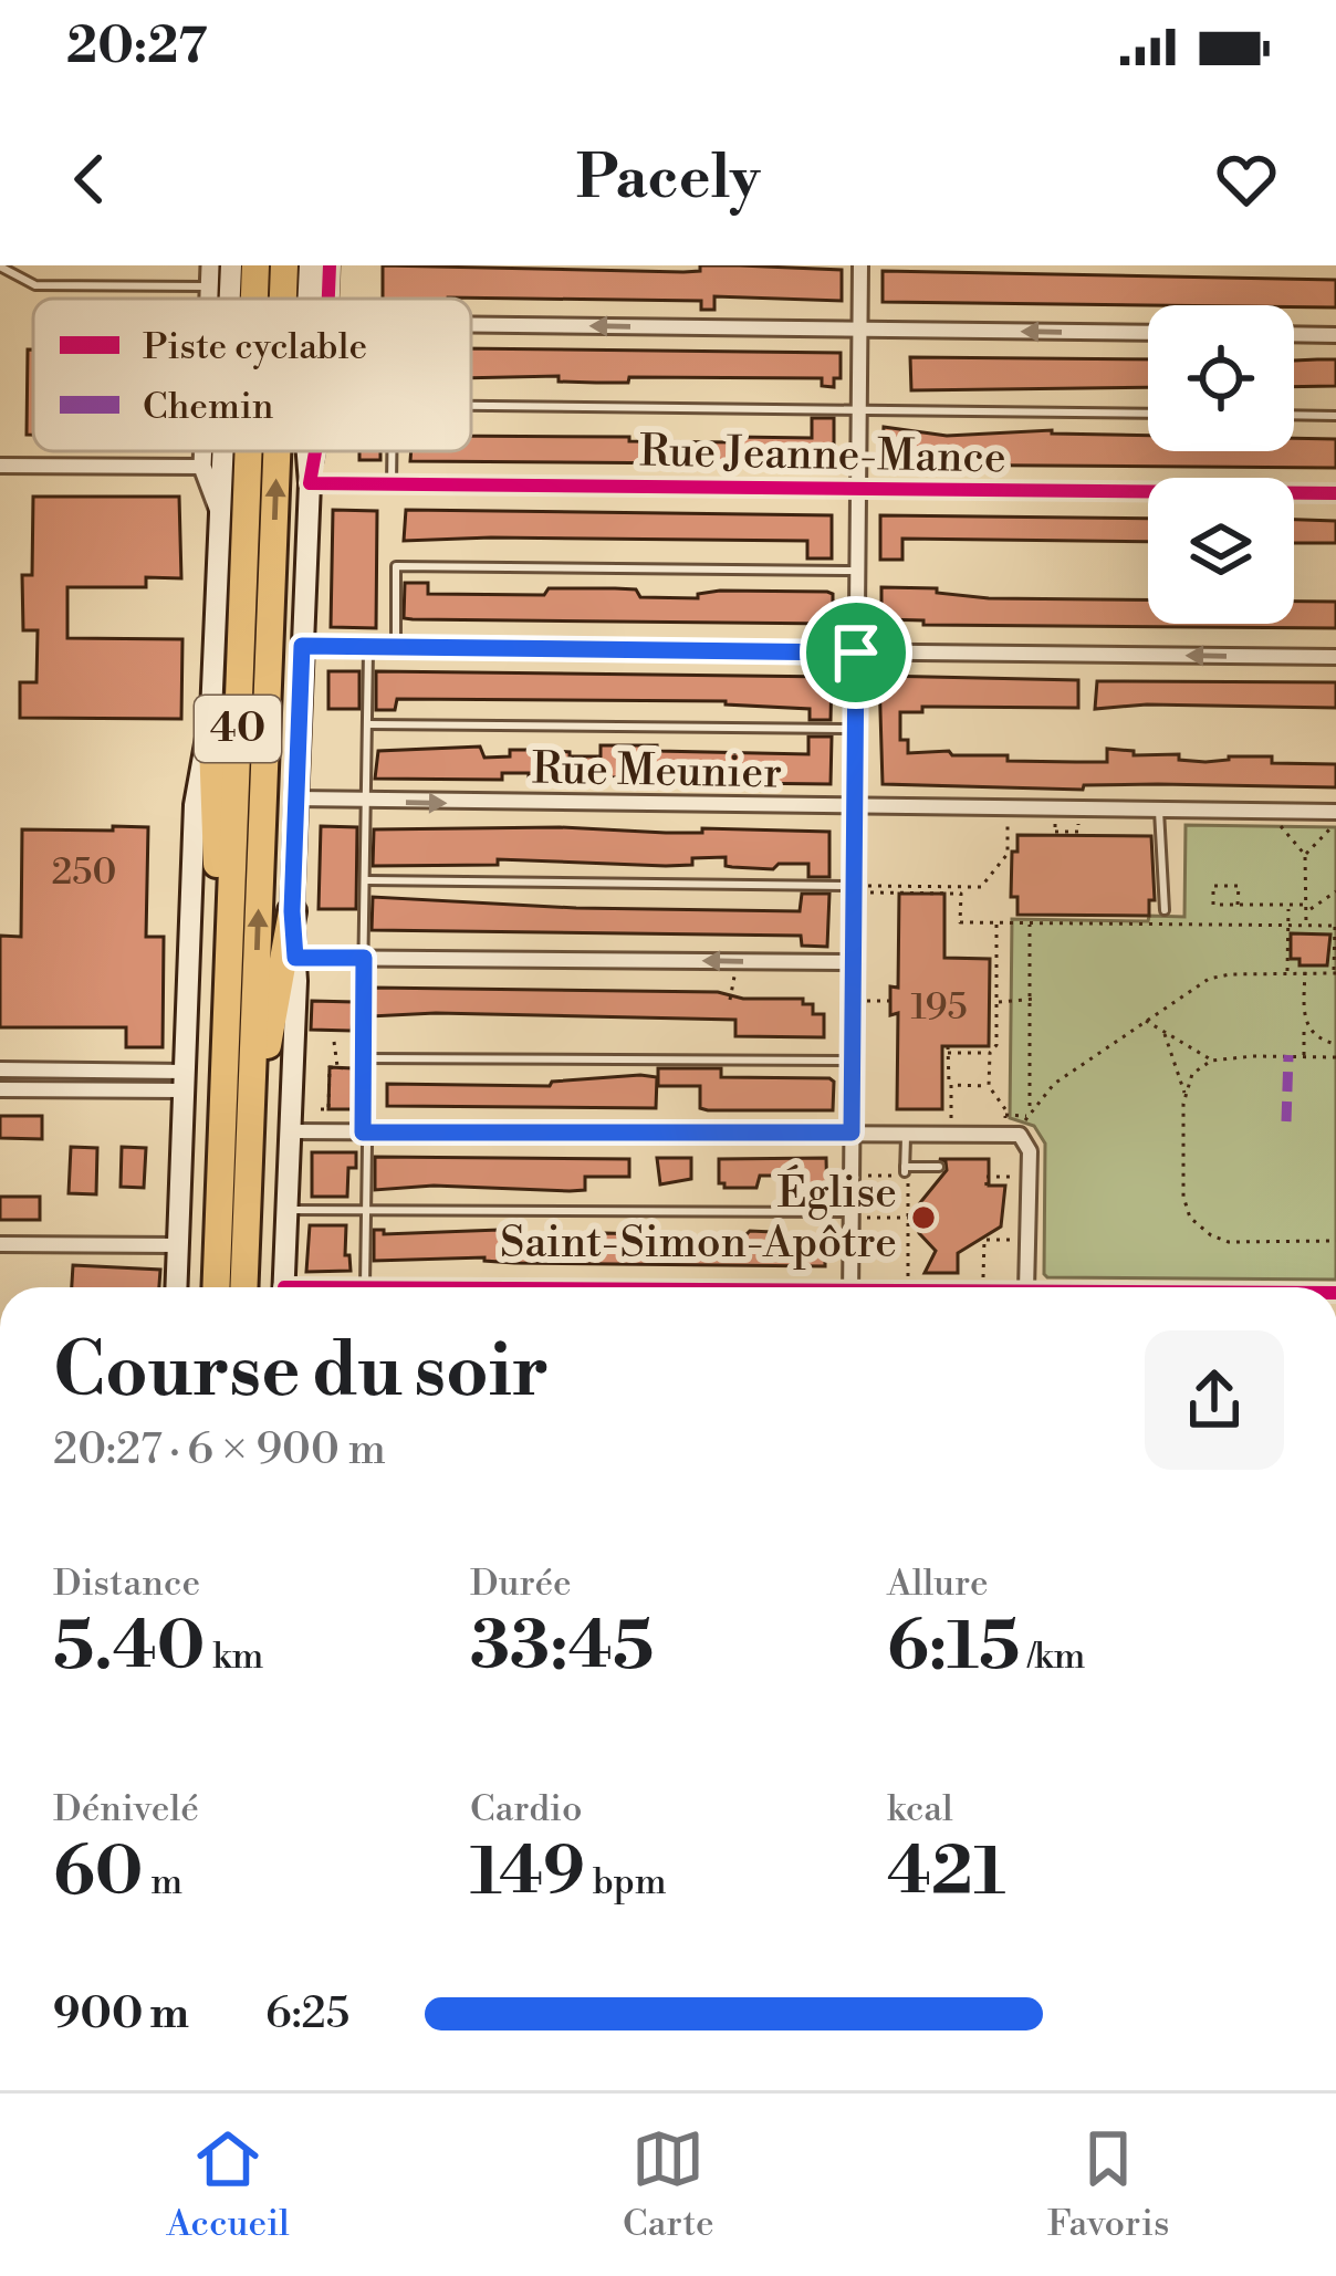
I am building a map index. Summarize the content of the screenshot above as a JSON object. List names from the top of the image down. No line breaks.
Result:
{"streets":{"highway":["40"],"street":["Rue Jeanne-Mance","Rue Meunier"]},"one_way":["Rue Meunier"],"places":["Église Saint-Simon-Apôtre"],"house_numbers":["250","195"],"legend":["Piste cyclable","Chemin"],"page":{"status":"20:27","header":"Pacely","heading":["Course du soir","20:27 · 6 × 900 m"],"stats":[["Distance","5.40 km"],["Durée","33:45"],["Allure","6:15 /km"],["Dénivelé","60 m"],["Cardio","149 bpm"],["kcal","421"]],"list":[{"name":"900 m","note":"6:25"}],"tabs":["Accueil","Carte","Favoris"]}}
